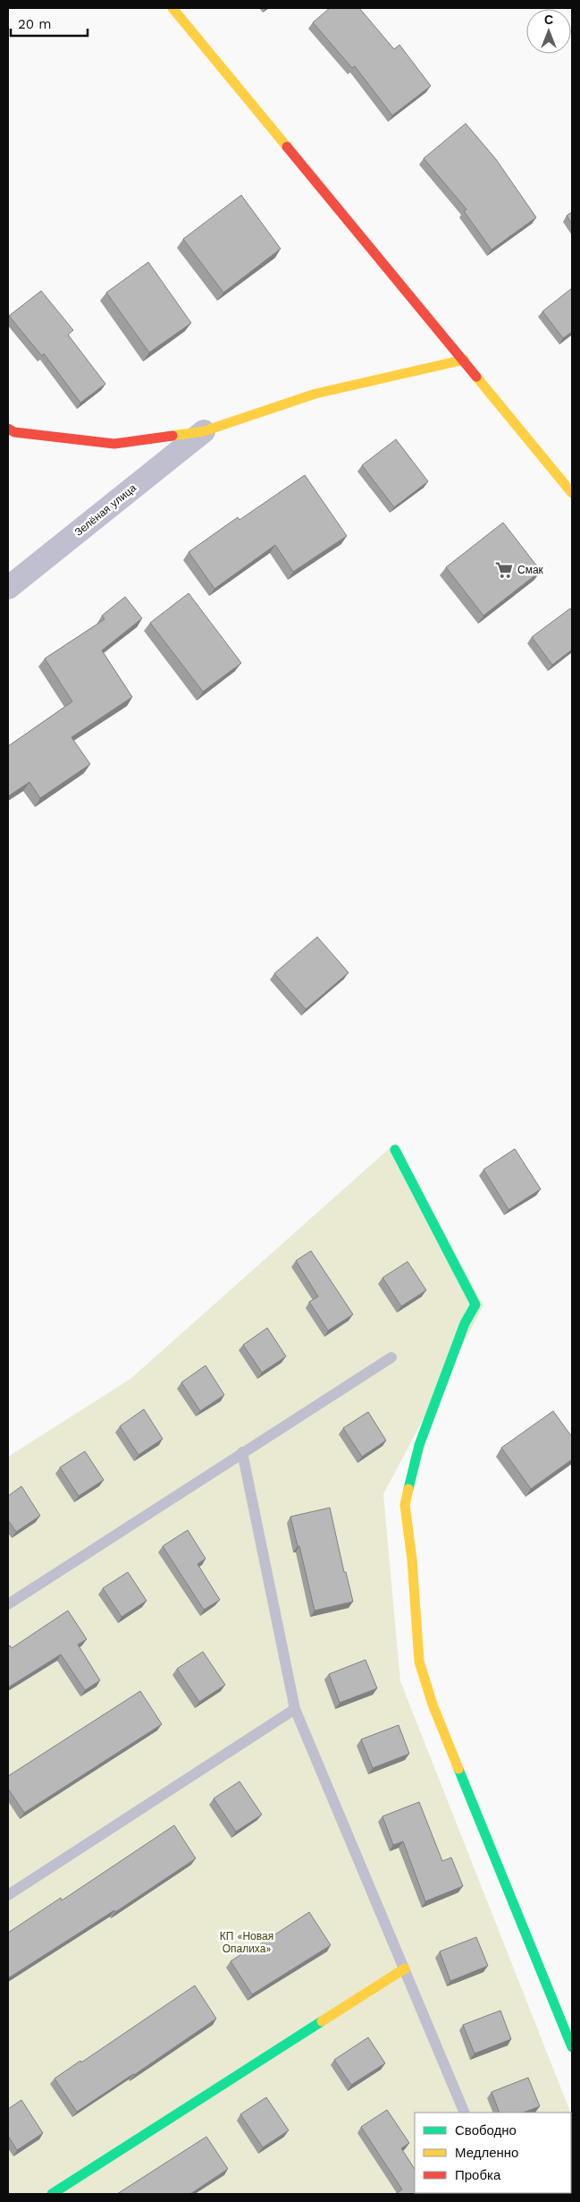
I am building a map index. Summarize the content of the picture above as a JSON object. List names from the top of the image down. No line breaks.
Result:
{"streets":{"street":["Зелёная улица"]},"parks":["КП «Новая Опалиха»"],"places":{"supermarket":["Смак"]},"legend":["Свободно","Медленно","Пробка"],"scale_bar":"20 m","north":"top"}
